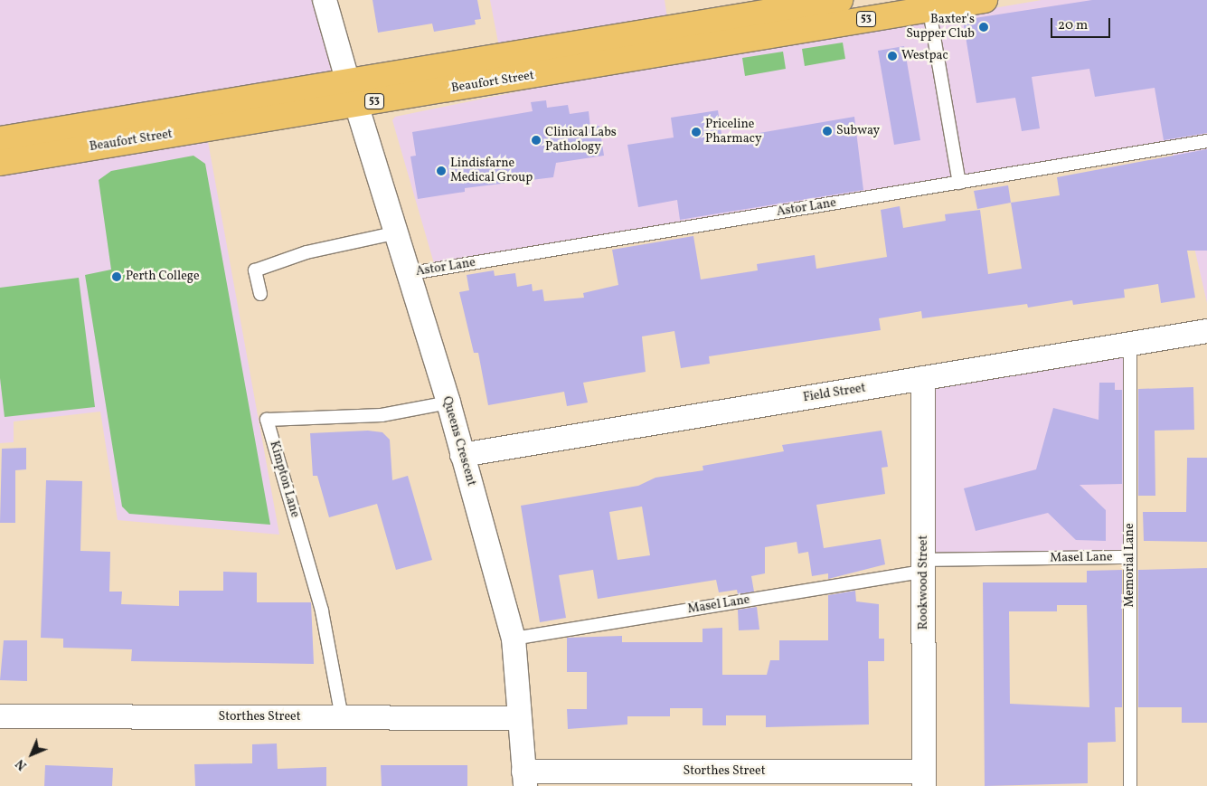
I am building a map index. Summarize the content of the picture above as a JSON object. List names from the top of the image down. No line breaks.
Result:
{"streets":{"main road":["53","Beaufort Street"],"street":["Field Street","Queens Crescent","Rookwood Street","Storthes Street"],"lane":["Astor Lane","Kimpton Lane","Masel Lane","Memorial Lane"]},"crossings":[["Beaufort Street","Queens Crescent"],["Astor Lane","Queens Crescent"],["Field Street","Queens Crescent"],["Field Street","Memorial Lane"],["Field Street","Rookwood Street"],["Queens Crescent","Kimpton Lane"],["Queens Crescent","Masel Lane"],["Queens Crescent","Storthes Street"],["Kimpton Lane","Storthes Street"],["Masel Lane","Memorial Lane"],["Masel Lane","Rookwood Street"],["Rookwood Street","Storthes Street"]],"places":["Baxter's Supper Club","Westpac","Subway","Priceline Pharmacy","Clinical Labs Pathology","Lindisfarne Medical Group","Perth College"],"scale_bar":"20 m","north":"bottom left"}
